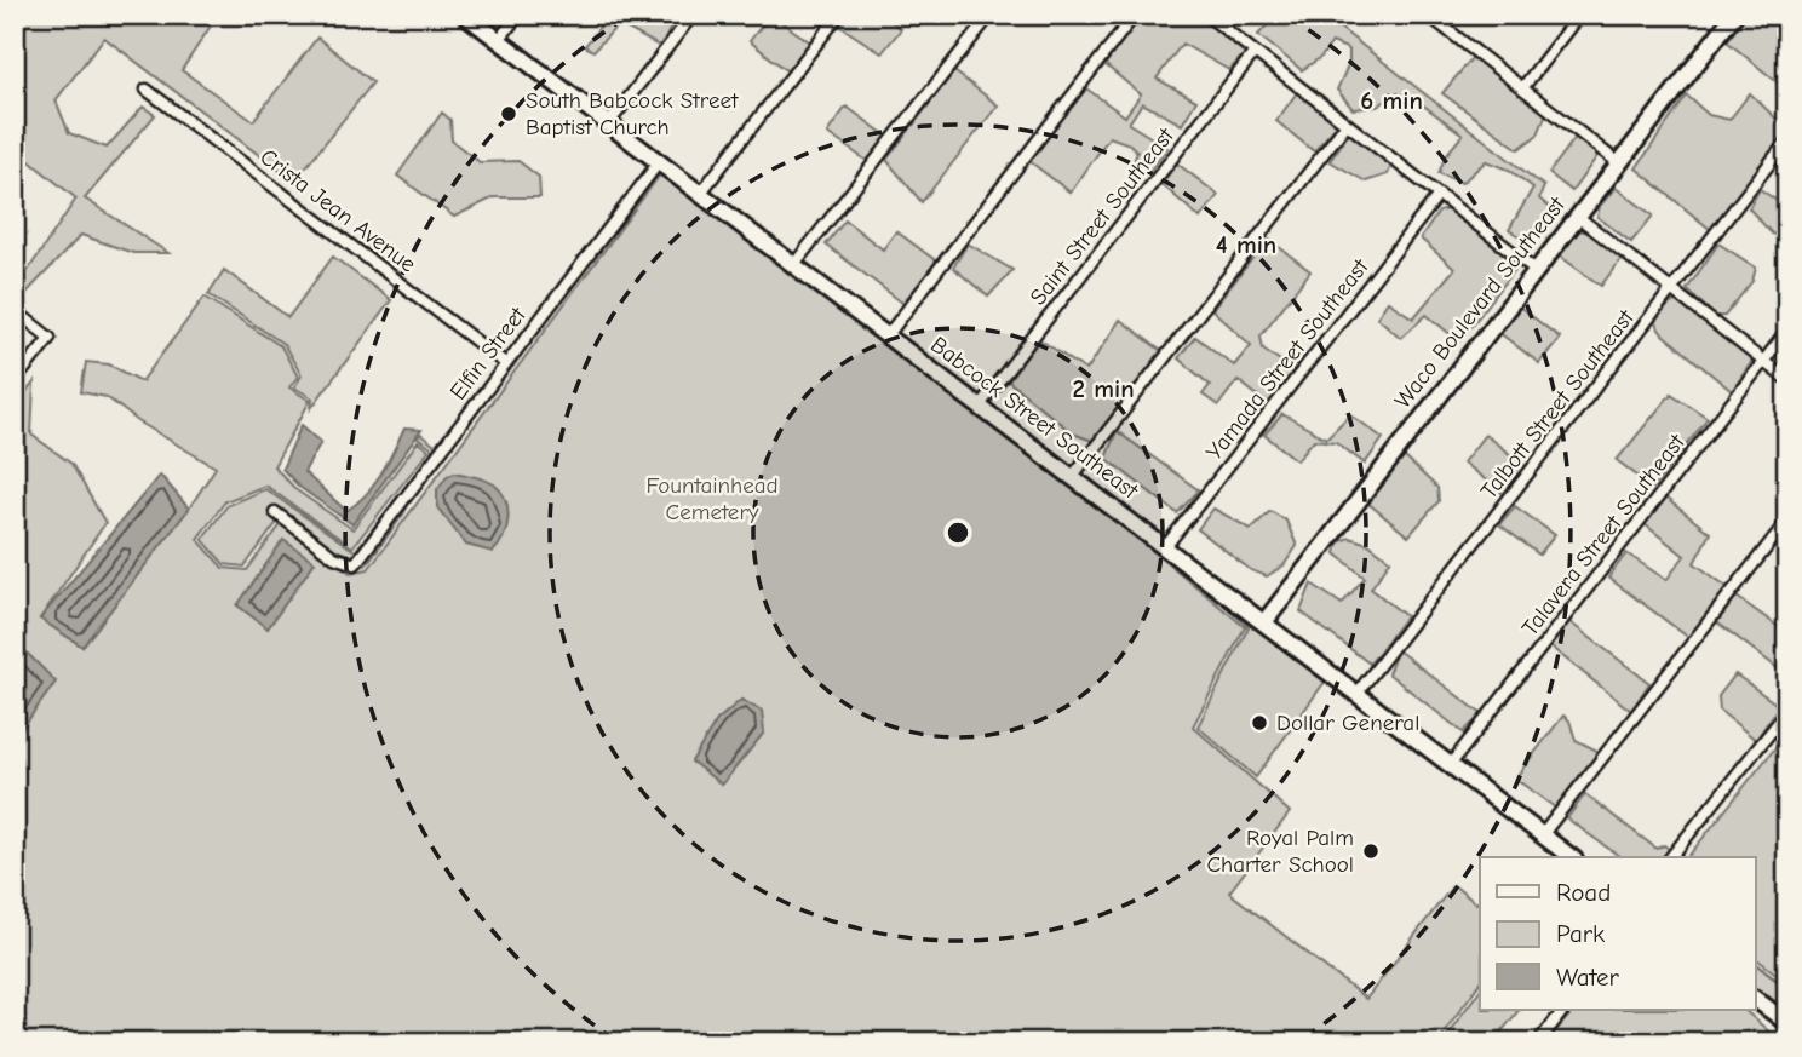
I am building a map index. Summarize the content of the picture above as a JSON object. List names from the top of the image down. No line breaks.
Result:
{"streets":{"main road":["Waco Boulevard Southeast","Babcock Street Southeast"],"street":["Crista Jean Avenue","Saint Street Southeast","Elfin Street","Yamada Street Southeast","Talbott Street Southeast","Talavera Street Southeast"]},"crossings":[["Crista Jean Avenue","Elfin Street"],["Saint Street Southeast","Babcock Street Southeast"],["Waco Boulevard Southeast","Babcock Street Southeast"],["Elfin Street","Babcock Street Southeast"],["Yamada Street Southeast","Babcock Street Southeast"],["Talbott Street Southeast","Babcock Street Southeast"],["Babcock Street Southeast","Talavera Street Southeast"]],"parks":["Fountainhead Cemetery"],"places":["South Babcock Street Baptist Church","Dollar General","Royal Palm Charter School"],"legend":["Road","Park","Water"],"rings":["6 min","4 min","2 min"]}
